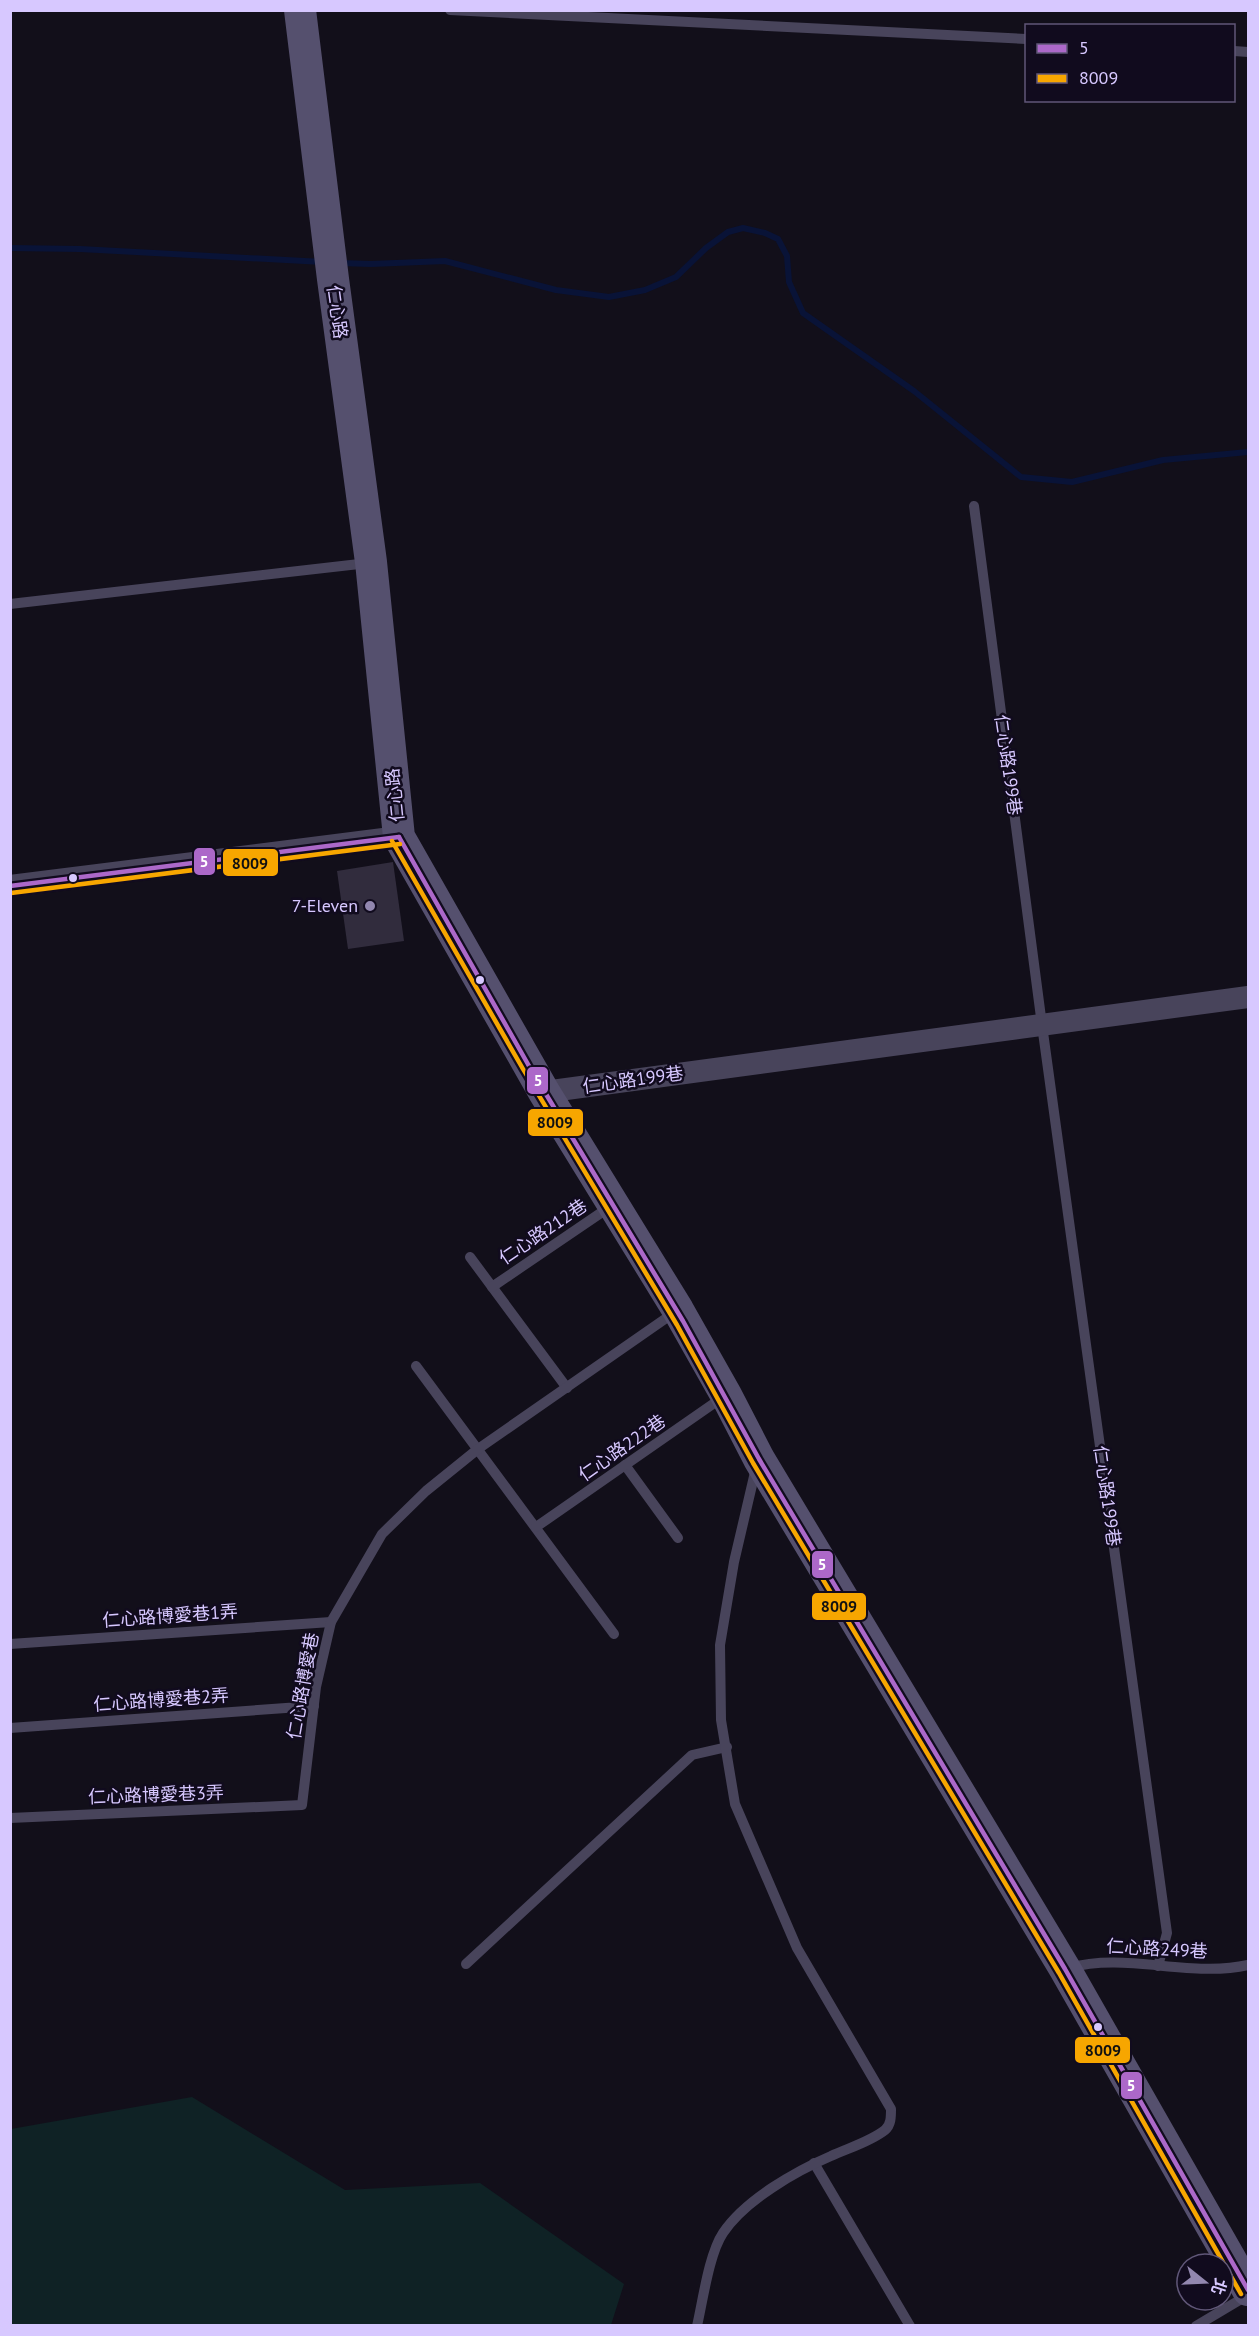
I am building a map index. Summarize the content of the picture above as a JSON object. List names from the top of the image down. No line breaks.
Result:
{"streets":{"street":["仁心路","仁心路199巷"],"lane":["仁心路212巷","仁心路222巷","仁心路博愛巷1弄","仁心路博愛巷","仁心路博愛巷2弄","仁心路博愛巷3弄","仁心路249巷"]},"crossings":[["仁心路","仁心路199巷"],["仁心路","仁心路212巷"],["仁心路","仁心路222巷"],["仁心路","仁心路249巷"],["仁心路199巷","仁心路249巷"],["仁心路博愛巷1弄","仁心路博愛巷"],["仁心路博愛巷","仁心路博愛巷2弄"],["仁心路博愛巷","仁心路博愛巷3弄"]],"places":["7-Eleven"],"lines":["transit line 5","transit line 8009"],"legend":["5","8009"],"north":"right"}
